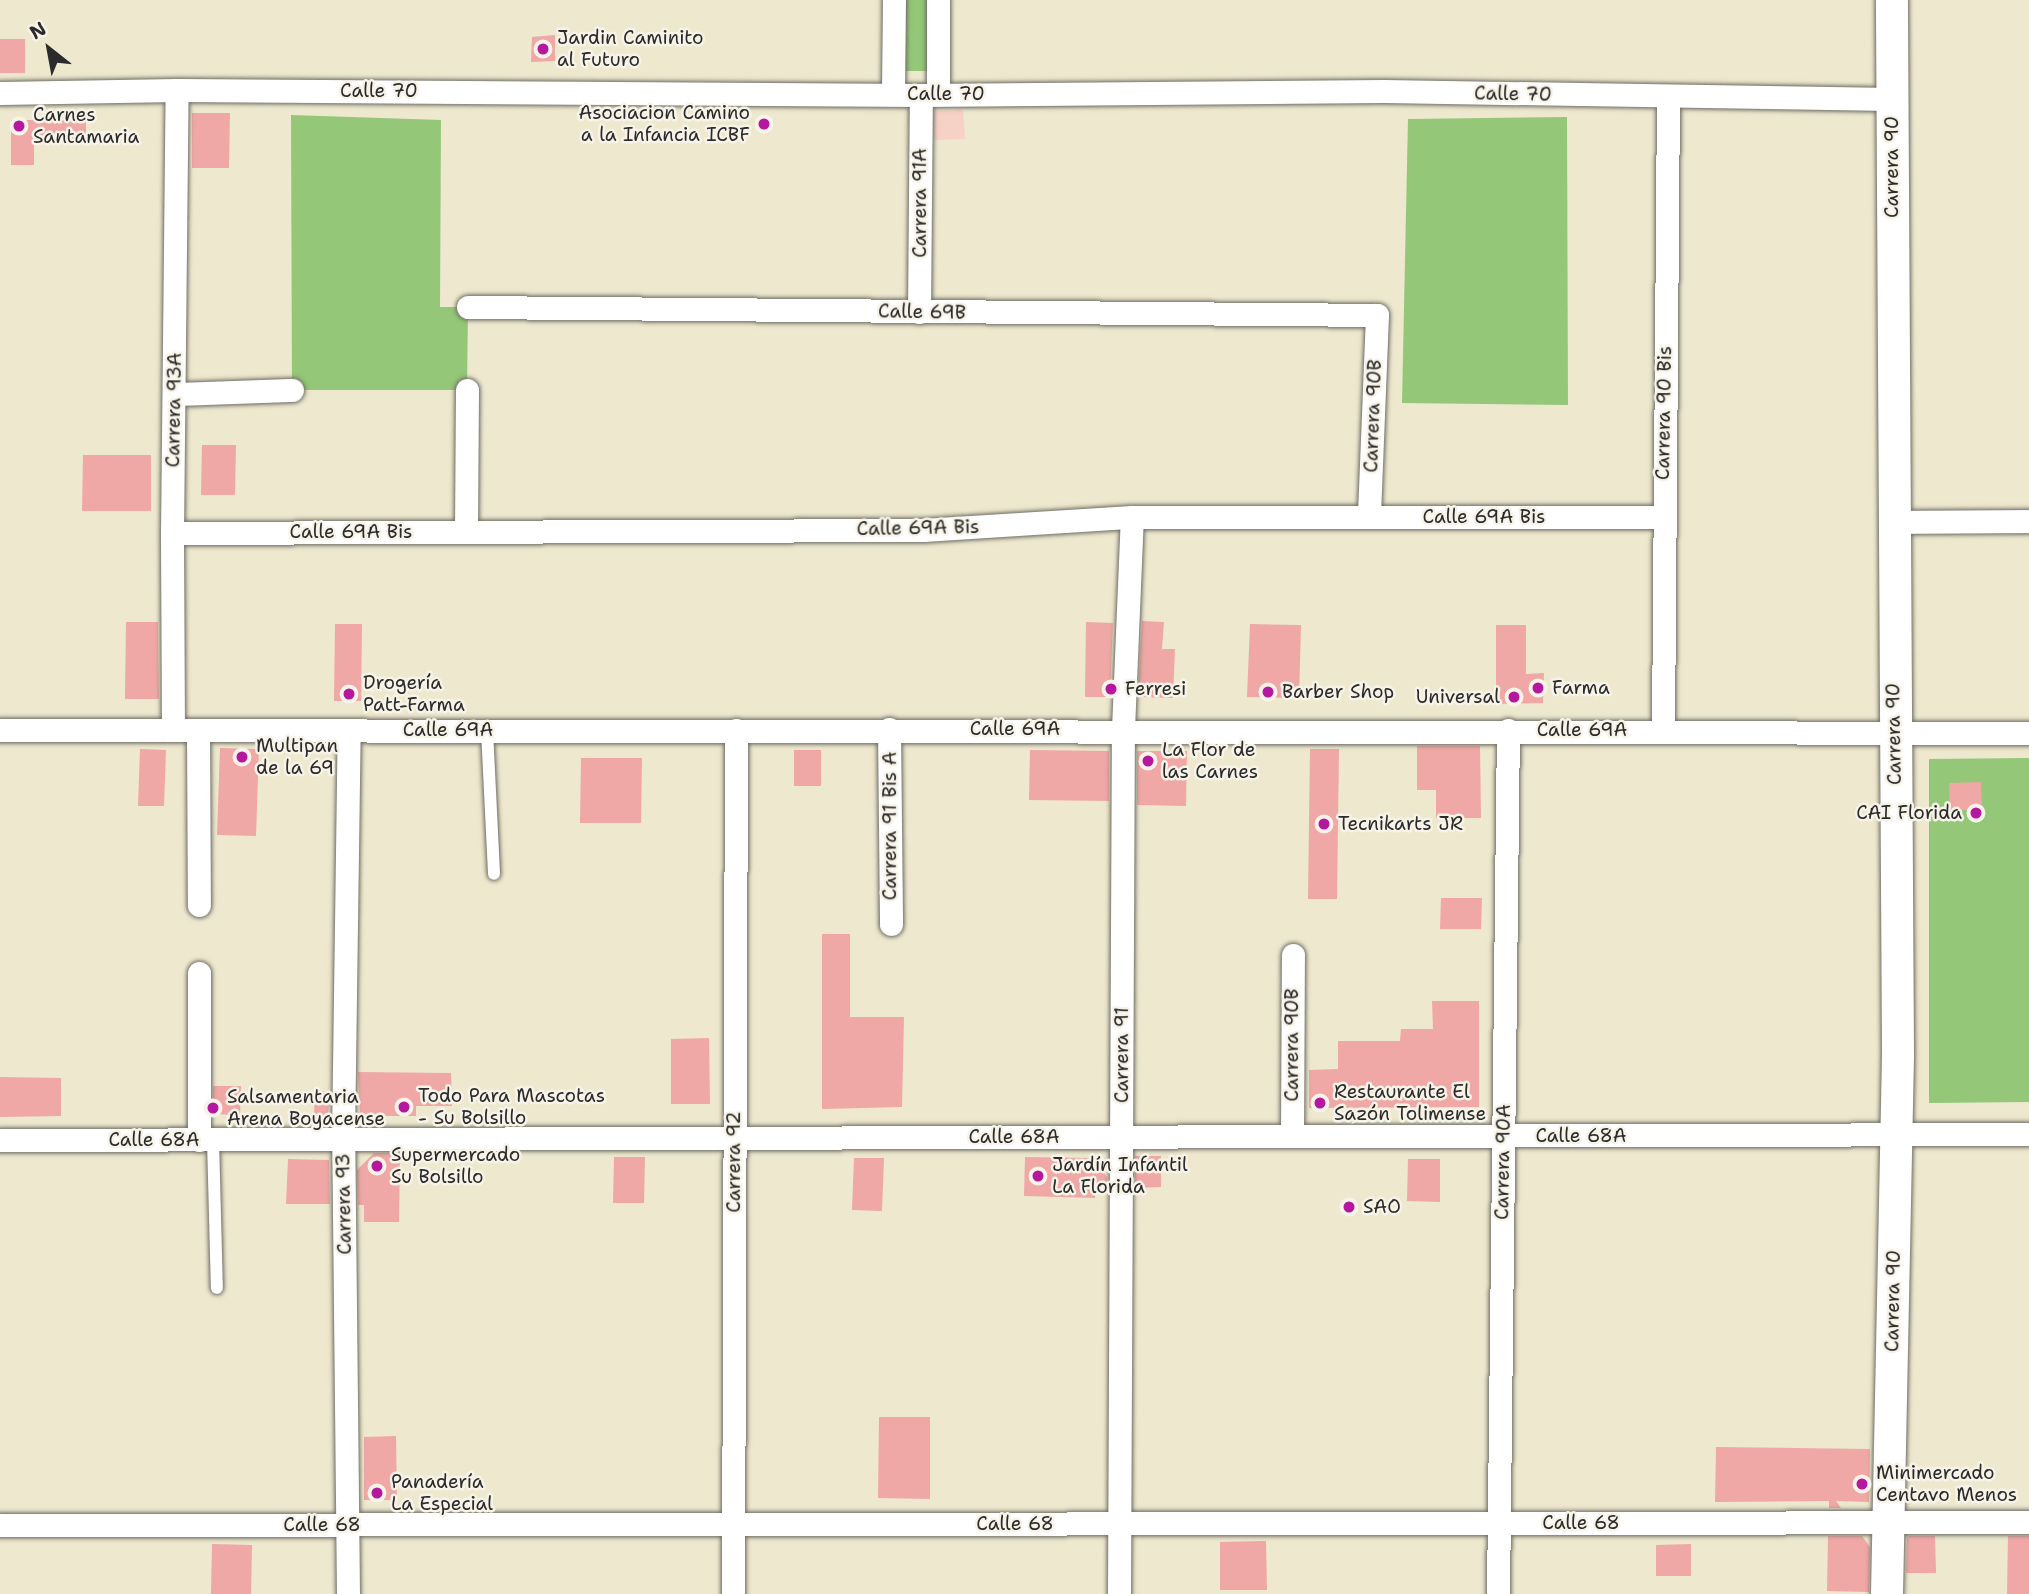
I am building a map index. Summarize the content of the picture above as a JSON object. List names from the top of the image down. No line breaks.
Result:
{"streets":{"street":["Calle 70","Carrera 90","Carrera 91A","Calle 69B","Carrera 93A","Carrera 90 Bis","Carrera 90B","Calle 69A Bis","Calle 69A","Carrera 91 Bis A","Carrera 91","Calle 68A","Carrera 92","Carrera 90A","Carrera 93","Calle 68"]},"crossings":[["Calle 70","Carrera 90"],["Calle 70","Carrera 91A"],["Calle 70","Carrera 93A"],["Calle 70","Carrera 90 Bis"],["Carrera 90","Calle 69A"],["Carrera 90","Calle 68A"],["Carrera 90","Calle 68"],["Carrera 91A","Calle 69B"],["Calle 69B","Carrera 90B"],["Carrera 93A","Calle 69A Bis"],["Carrera 93A","Calle 69A"],["Carrera 90 Bis","Calle 69A Bis"],["Carrera 90 Bis","Calle 69A"],["Carrera 90B","Calle 69A Bis"],["Carrera 90B","Calle 68A"],["Calle 69A Bis","Carrera 91"],["Calle 69A","Carrera 91 Bis A"],["Calle 69A","Carrera 91"],["Calle 69A","Carrera 92"],["Calle 69A","Carrera 90A"],["Calle 69A","Carrera 93"],["Carrera 91","Calle 68A"],["Carrera 91","Calle 68"],["Calle 68A","Carrera 92"],["Calle 68A","Carrera 90A"],["Calle 68A","Carrera 93"],["Carrera 92","Calle 68"],["Carrera 90A","Calle 68"],["Carrera 93","Calle 68"]],"places":["Jardin Caminito al Futuro","Asociacion Camino a la Infancia ICBF","Carnes Santamaria","Farma","Ferresi","Barber Shop","Drogería Patt-Farma","Universal","Multipan de la 69","La Flor de las Carnes","CAI Florida","Tecnikarts JR","Restaurante El Sazón Tolimense","Todo Para Mascotas - Su Bolsillo","Salsamentaria Arena Boyacense","Supermercado Su Bolsillo","Jardín Infantil La Florida","SAO","Minimercado Centavo Menos","Panadería La Especial"],"north":"top left"}
